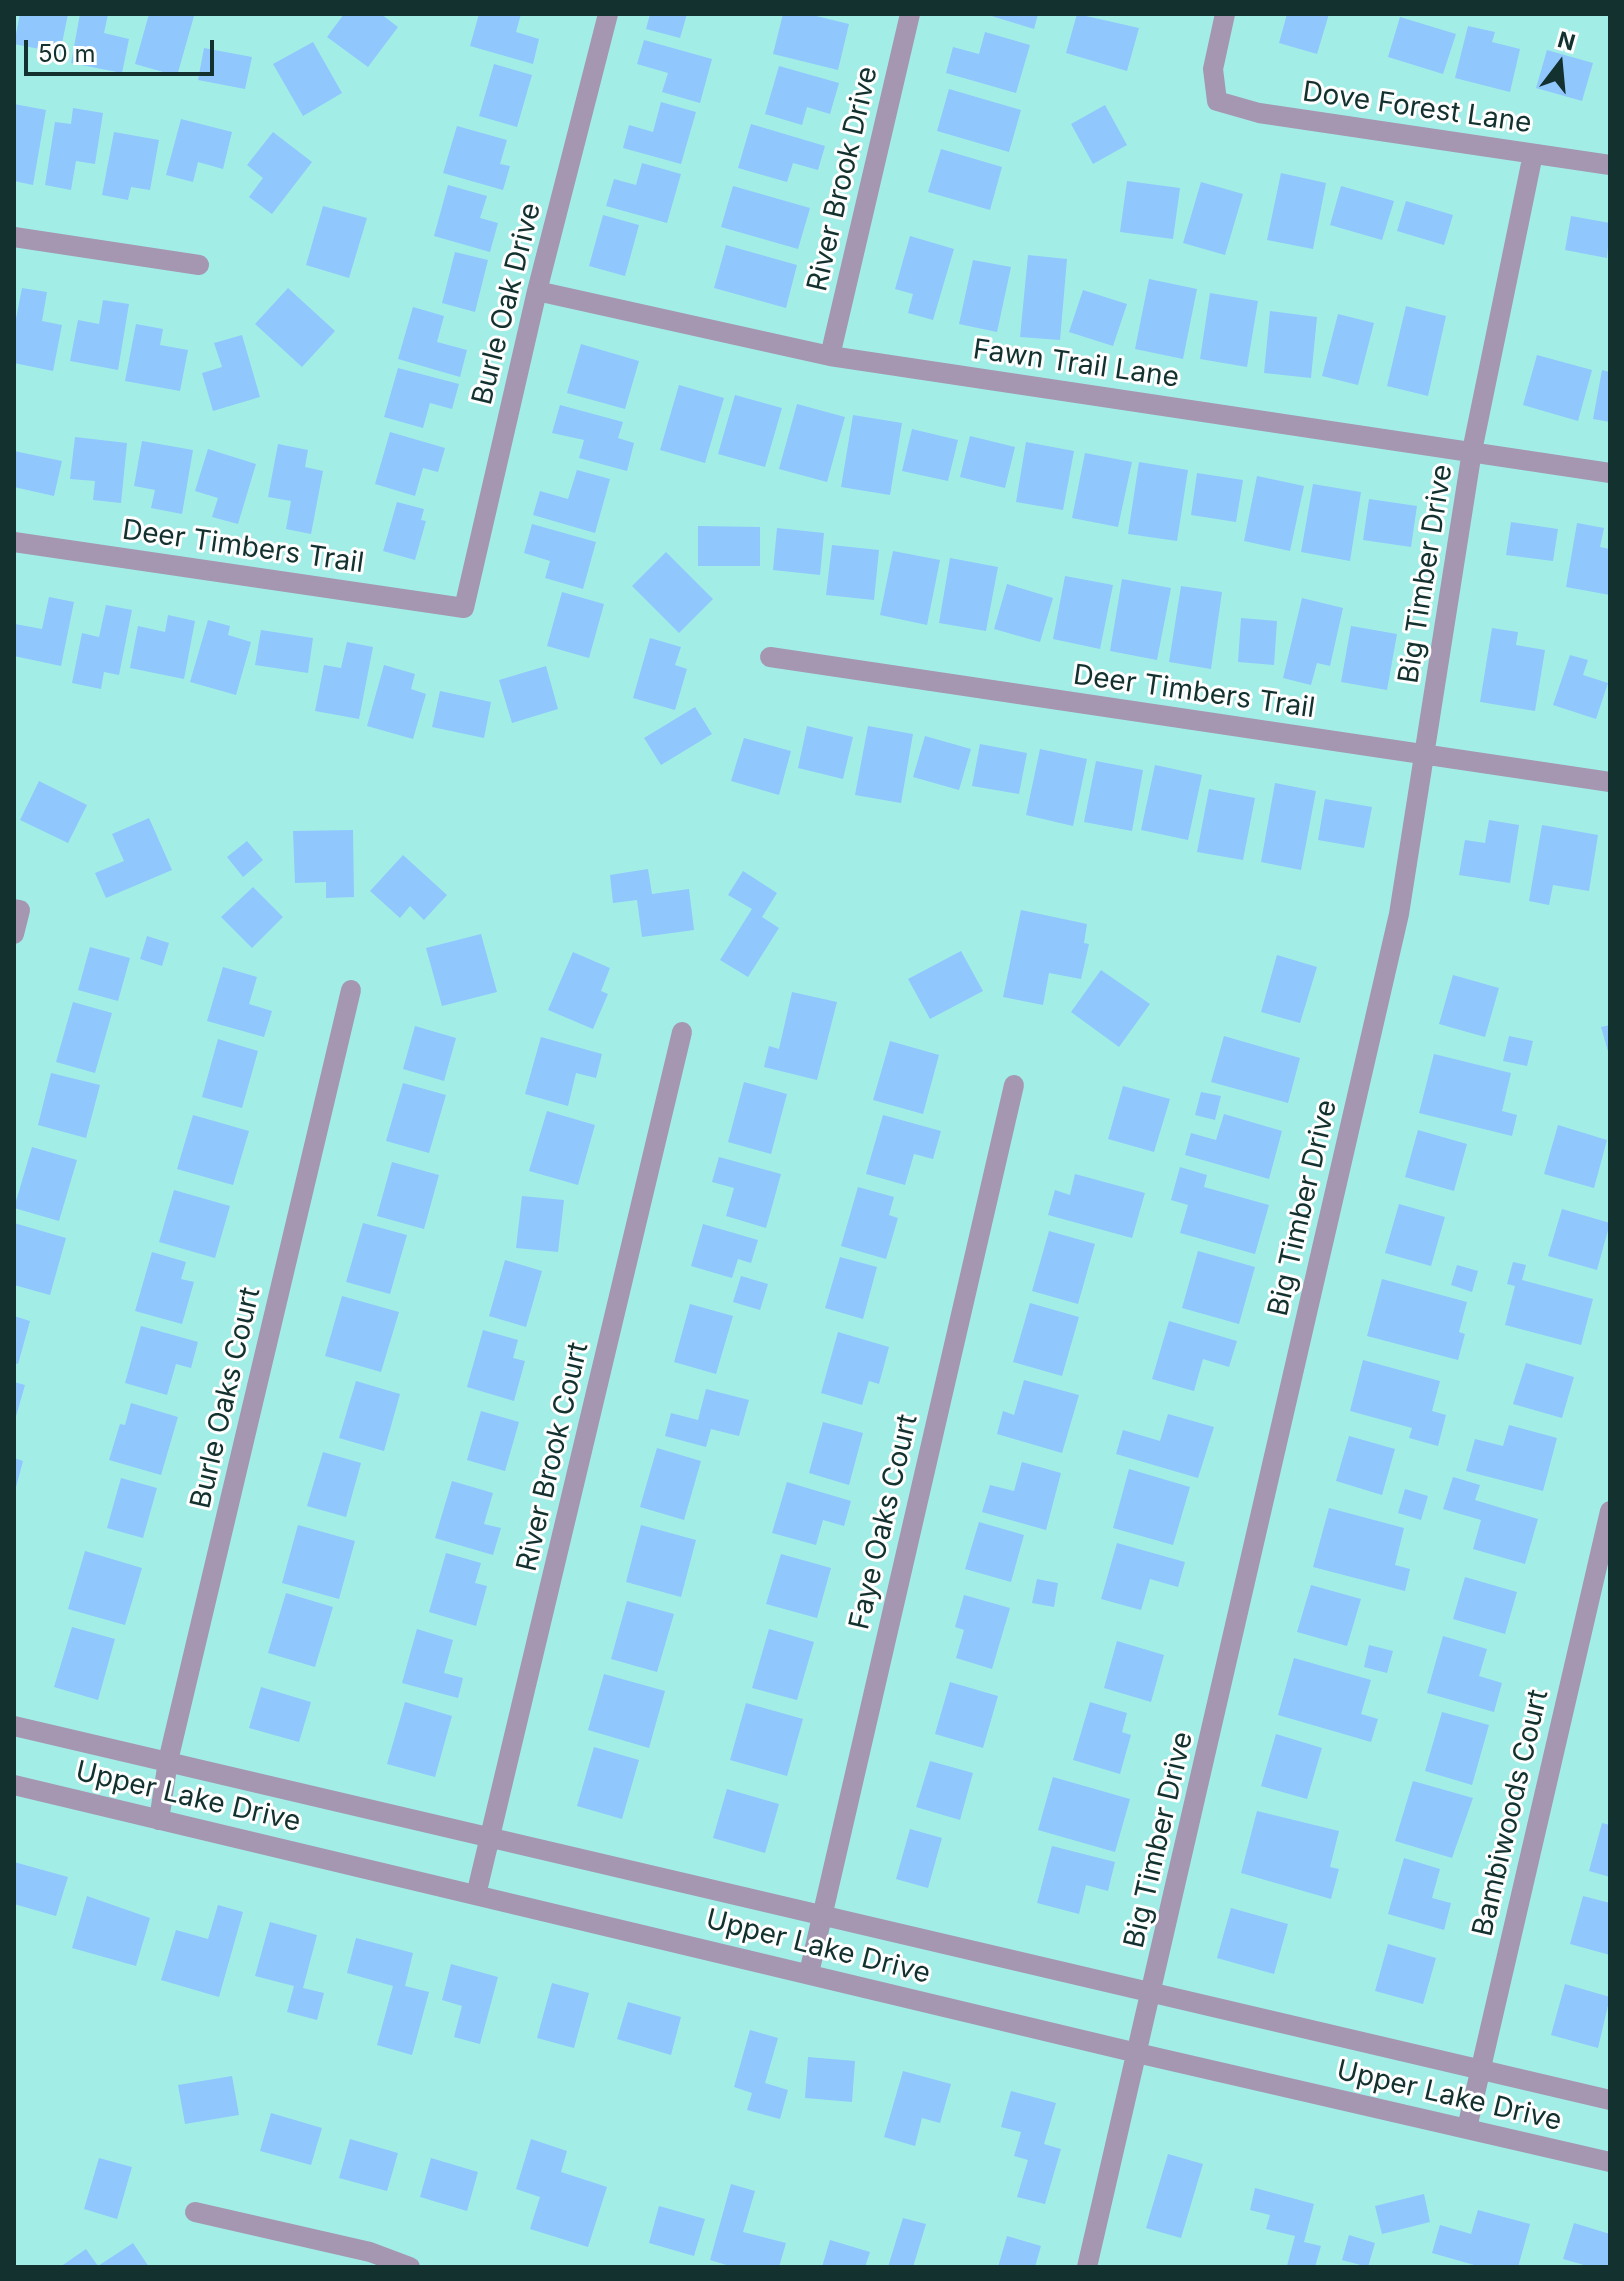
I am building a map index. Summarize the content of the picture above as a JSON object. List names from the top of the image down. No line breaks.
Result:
{"streets":{"street":["Dove Forest Lane","River Brook Drive","Burle Oak Drive","Fawn Trail Lane","Deer Timbers Trail","Big Timber Drive","Burle Oaks Court","River Brook Court","Faye Oaks Court","Upper Lake Drive","Bambiwoods Court"]},"crossings":[["Dove Forest Lane","Big Timber Drive"],["River Brook Drive","Fawn Trail Lane"],["Burle Oak Drive","Fawn Trail Lane"],["Burle Oak Drive","Deer Timbers Trail"],["Fawn Trail Lane","Big Timber Drive"],["Deer Timbers Trail","Big Timber Drive"],["Big Timber Drive","Upper Lake Drive"],["Burle Oaks Court","Upper Lake Drive"],["River Brook Court","Upper Lake Drive"],["Faye Oaks Court","Upper Lake Drive"],["Upper Lake Drive","Bambiwoods Court"]],"scale_bar":"50 m","north":"top"}
